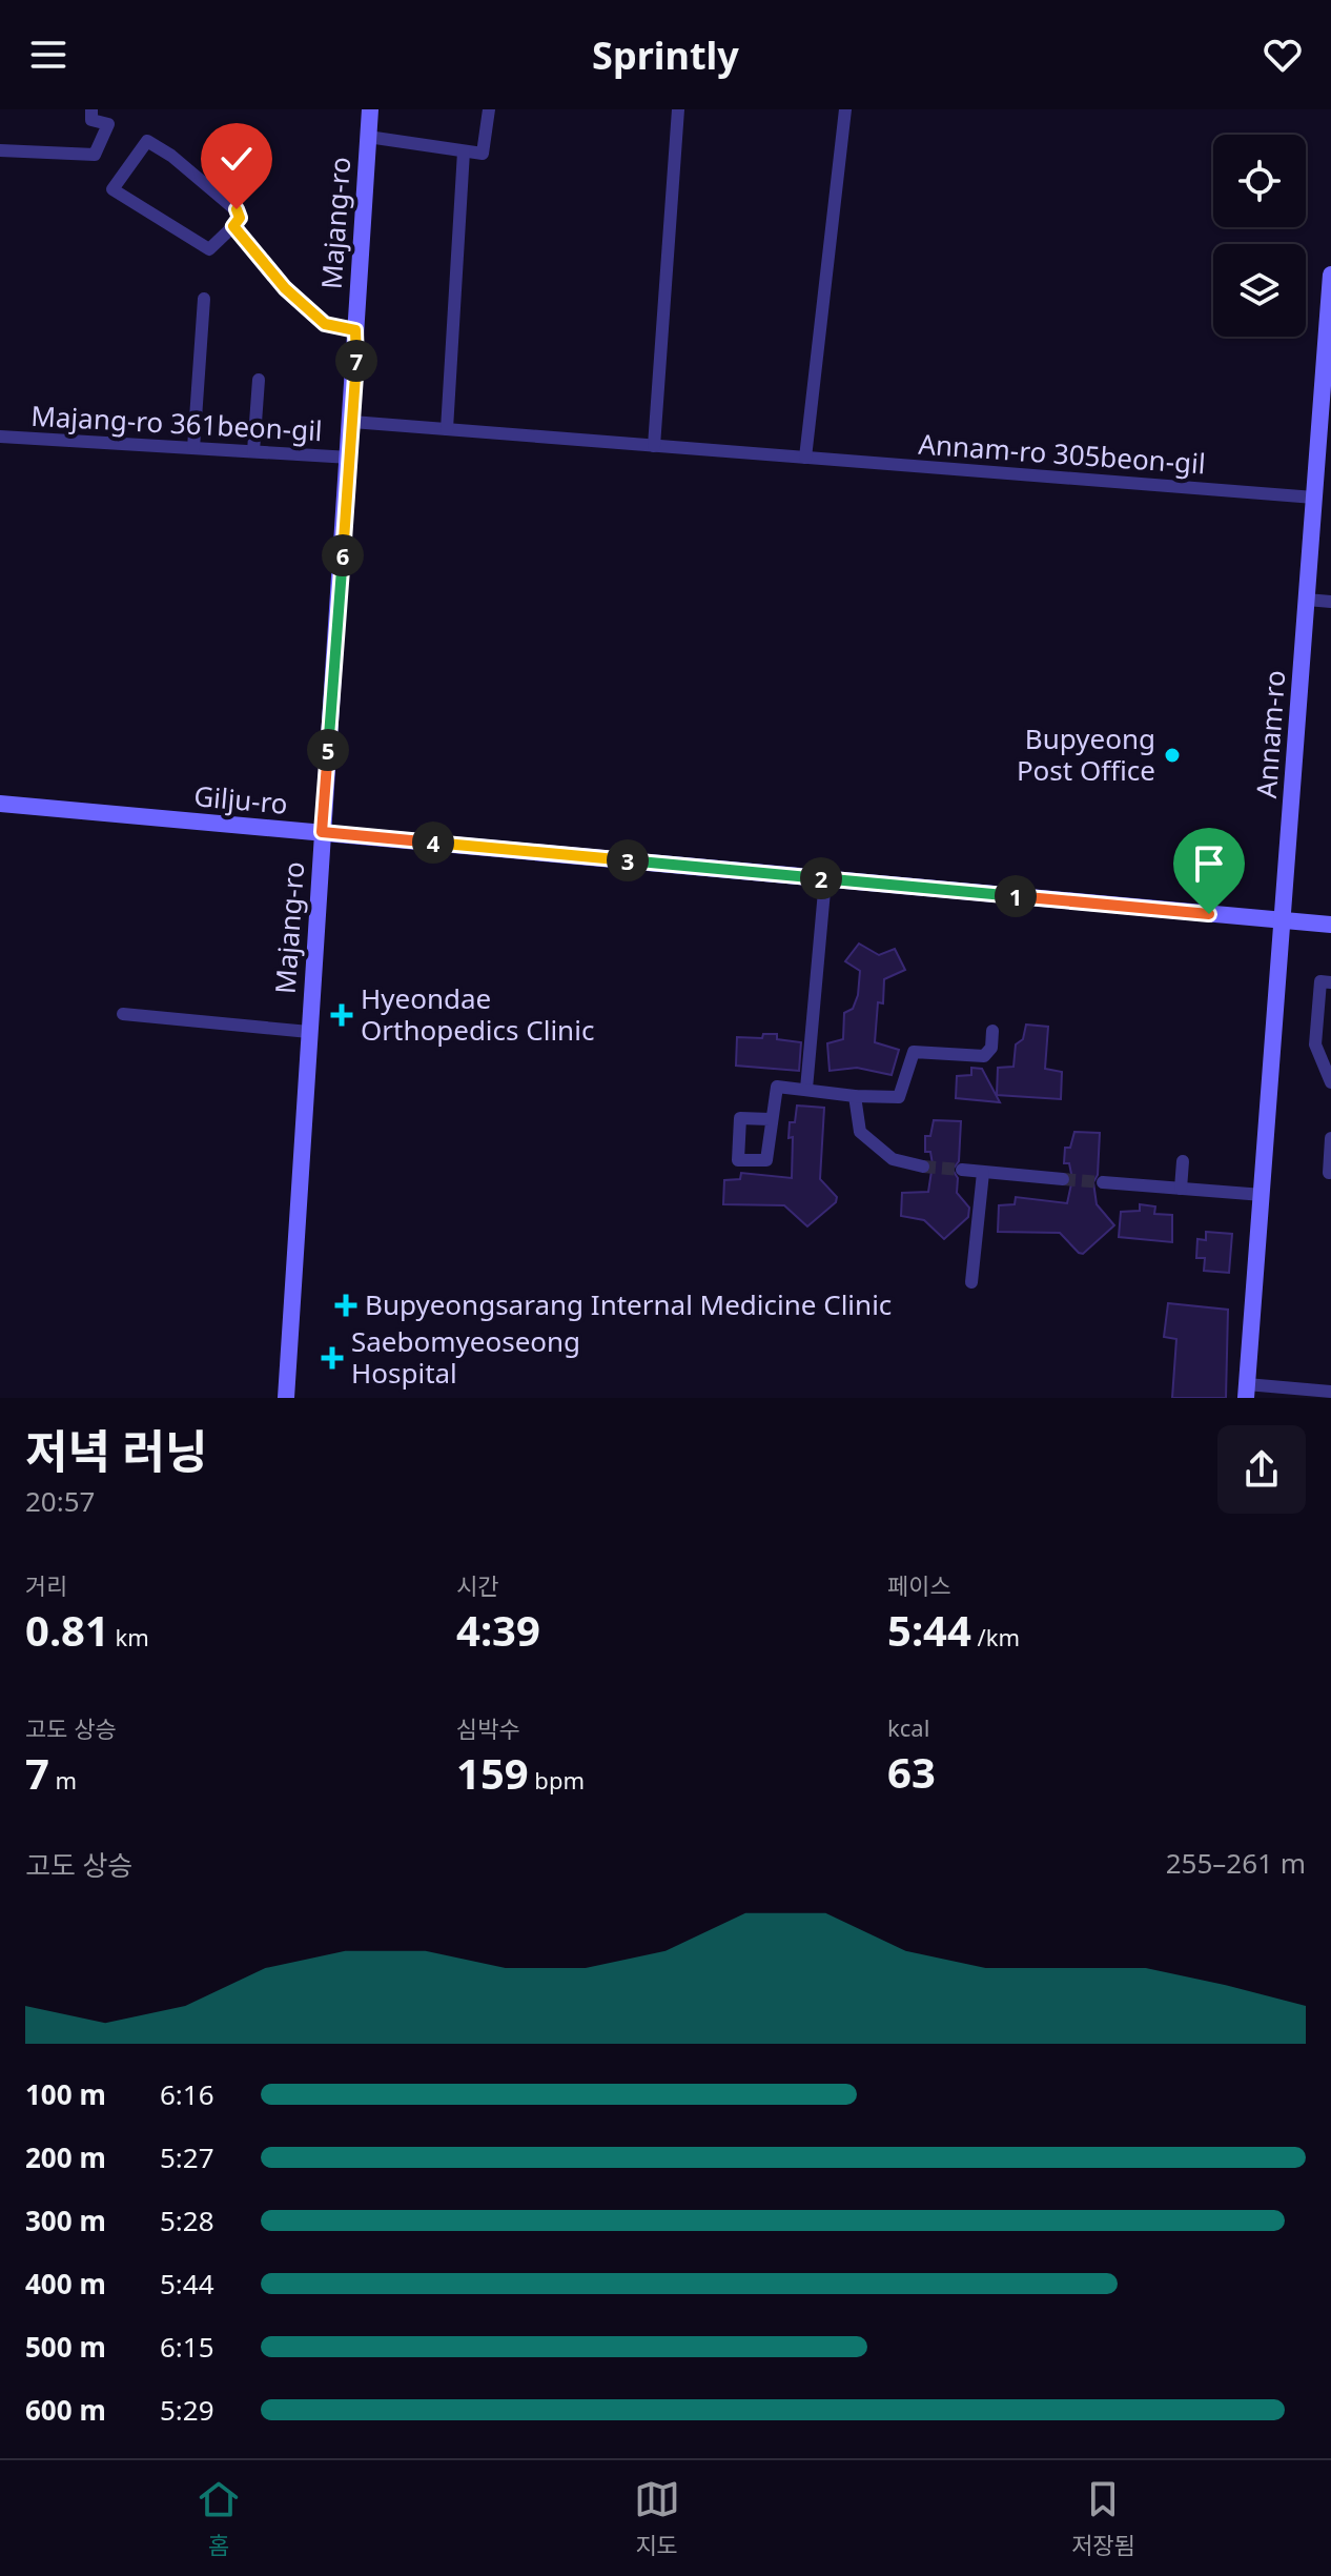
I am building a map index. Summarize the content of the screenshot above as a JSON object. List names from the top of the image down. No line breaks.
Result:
{"streets":{"main road":["Majang-ro","Annam-ro","Gilju-ro"],"street":["Majang-ro 361beon-gil","Annam-ro 305beon-gil"]},"crossings":[["Majang-ro","Majang-ro 361beon-gil"],["Majang-ro","Annam-ro 305beon-gil"],["Majang-ro","Gilju-ro"],["Annam-ro 305beon-gil","Annam-ro"],["Annam-ro","Gilju-ro"]],"places":{"other":["Bupyeong Post Office"],"health":["Hyeondae Orthopedics Clinic","Bupyeongsarang Internal Medicine Clinic","Saebomyeoseong Hospital"]},"page":{"header":"Sprintly","pins":["7","6","5","4","3","2","1"],"heading":["저녁 러닝","20:57"],"stats":[["거리","0.81 km"],["시간","4:39"],["페이스","5:44 /km"],["고도 상승","7 m"],["심박수","159 bpm"],["kcal","63"]],"chart":["고도 상승","255–261 m"],"list":[{"name":"100 m","note":"6:16"},{"name":"200 m","note":"5:27"},{"name":"300 m","note":"5:28"},{"name":"400 m","note":"5:44"},{"name":"500 m","note":"6:15"},{"name":"600 m","note":"5:29"}],"tabs":["홈","지도","저장됨"]}}
